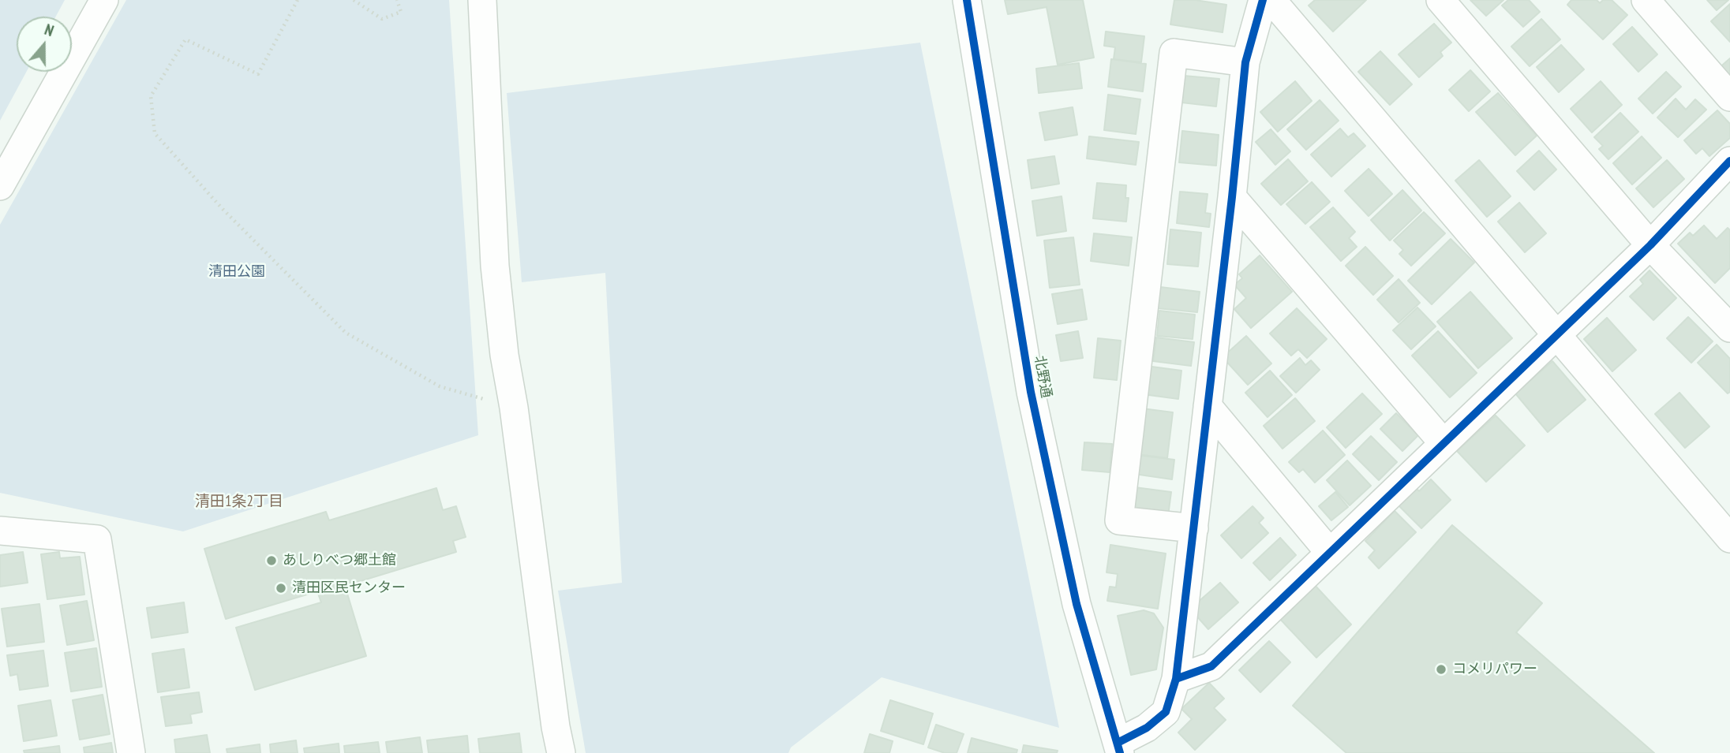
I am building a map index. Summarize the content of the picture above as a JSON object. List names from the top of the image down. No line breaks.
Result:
{"streets":{"street":["北野通"]},"districts":["清田1条2丁目"],"parks":["清田公園"],"places":["あしりべつ郷土館","清田区民センター","コメリパワー"],"north":"top"}
